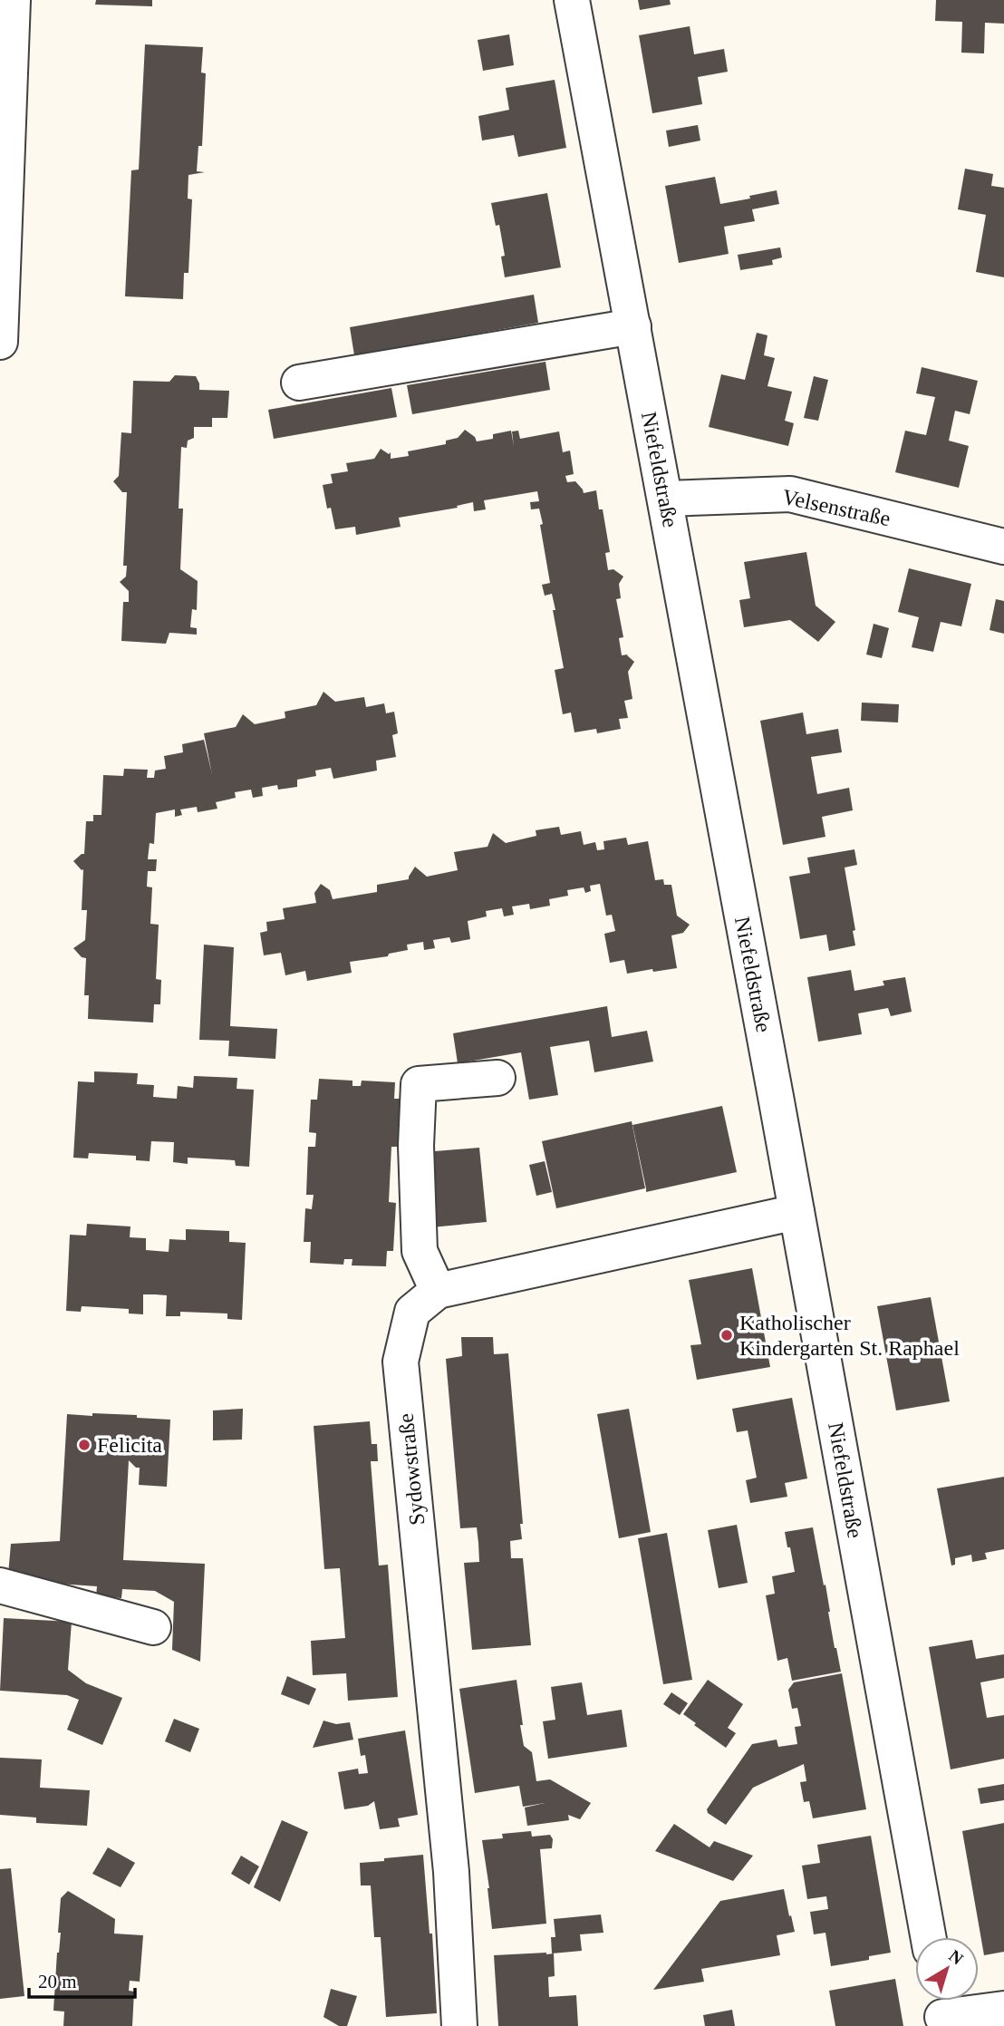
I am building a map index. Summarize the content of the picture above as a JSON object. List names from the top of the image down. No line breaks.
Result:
{"streets":{"street":["Niefeldstraße","Velsenstraße","Sydowstraße"]},"crossings":[["Niefeldstraße","Velsenstraße"],["Niefeldstraße","Sydowstraße"]],"places":["Katholischer Kindergarten St. Raphael","Felicita"],"scale_bar":"20 m","north":"top right"}
